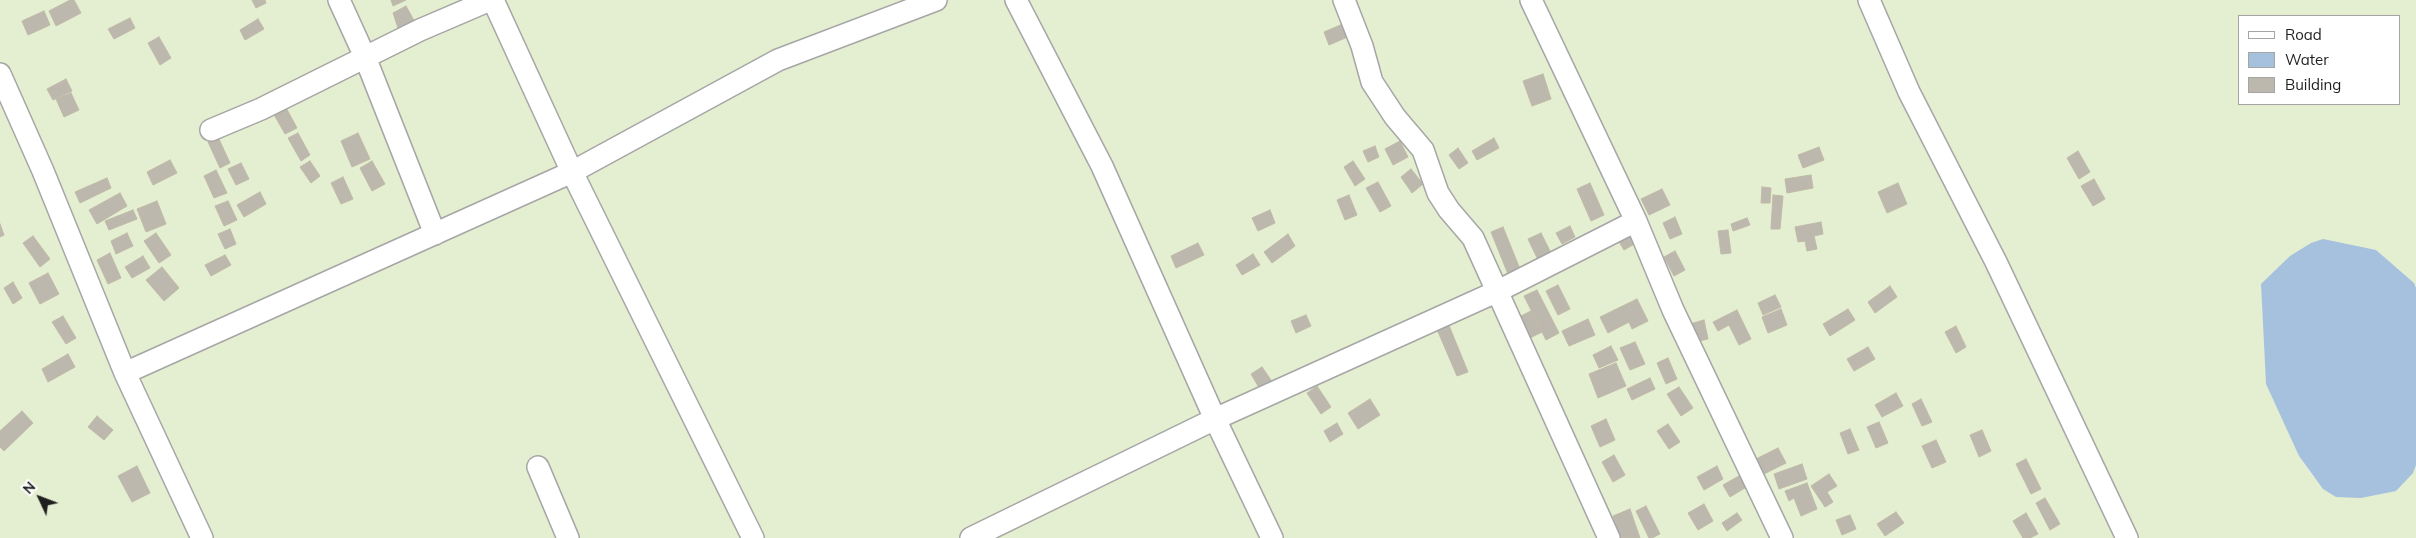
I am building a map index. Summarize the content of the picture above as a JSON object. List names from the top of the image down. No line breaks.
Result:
{"legend":["Road","Water","Building"],"north":"top left"}
